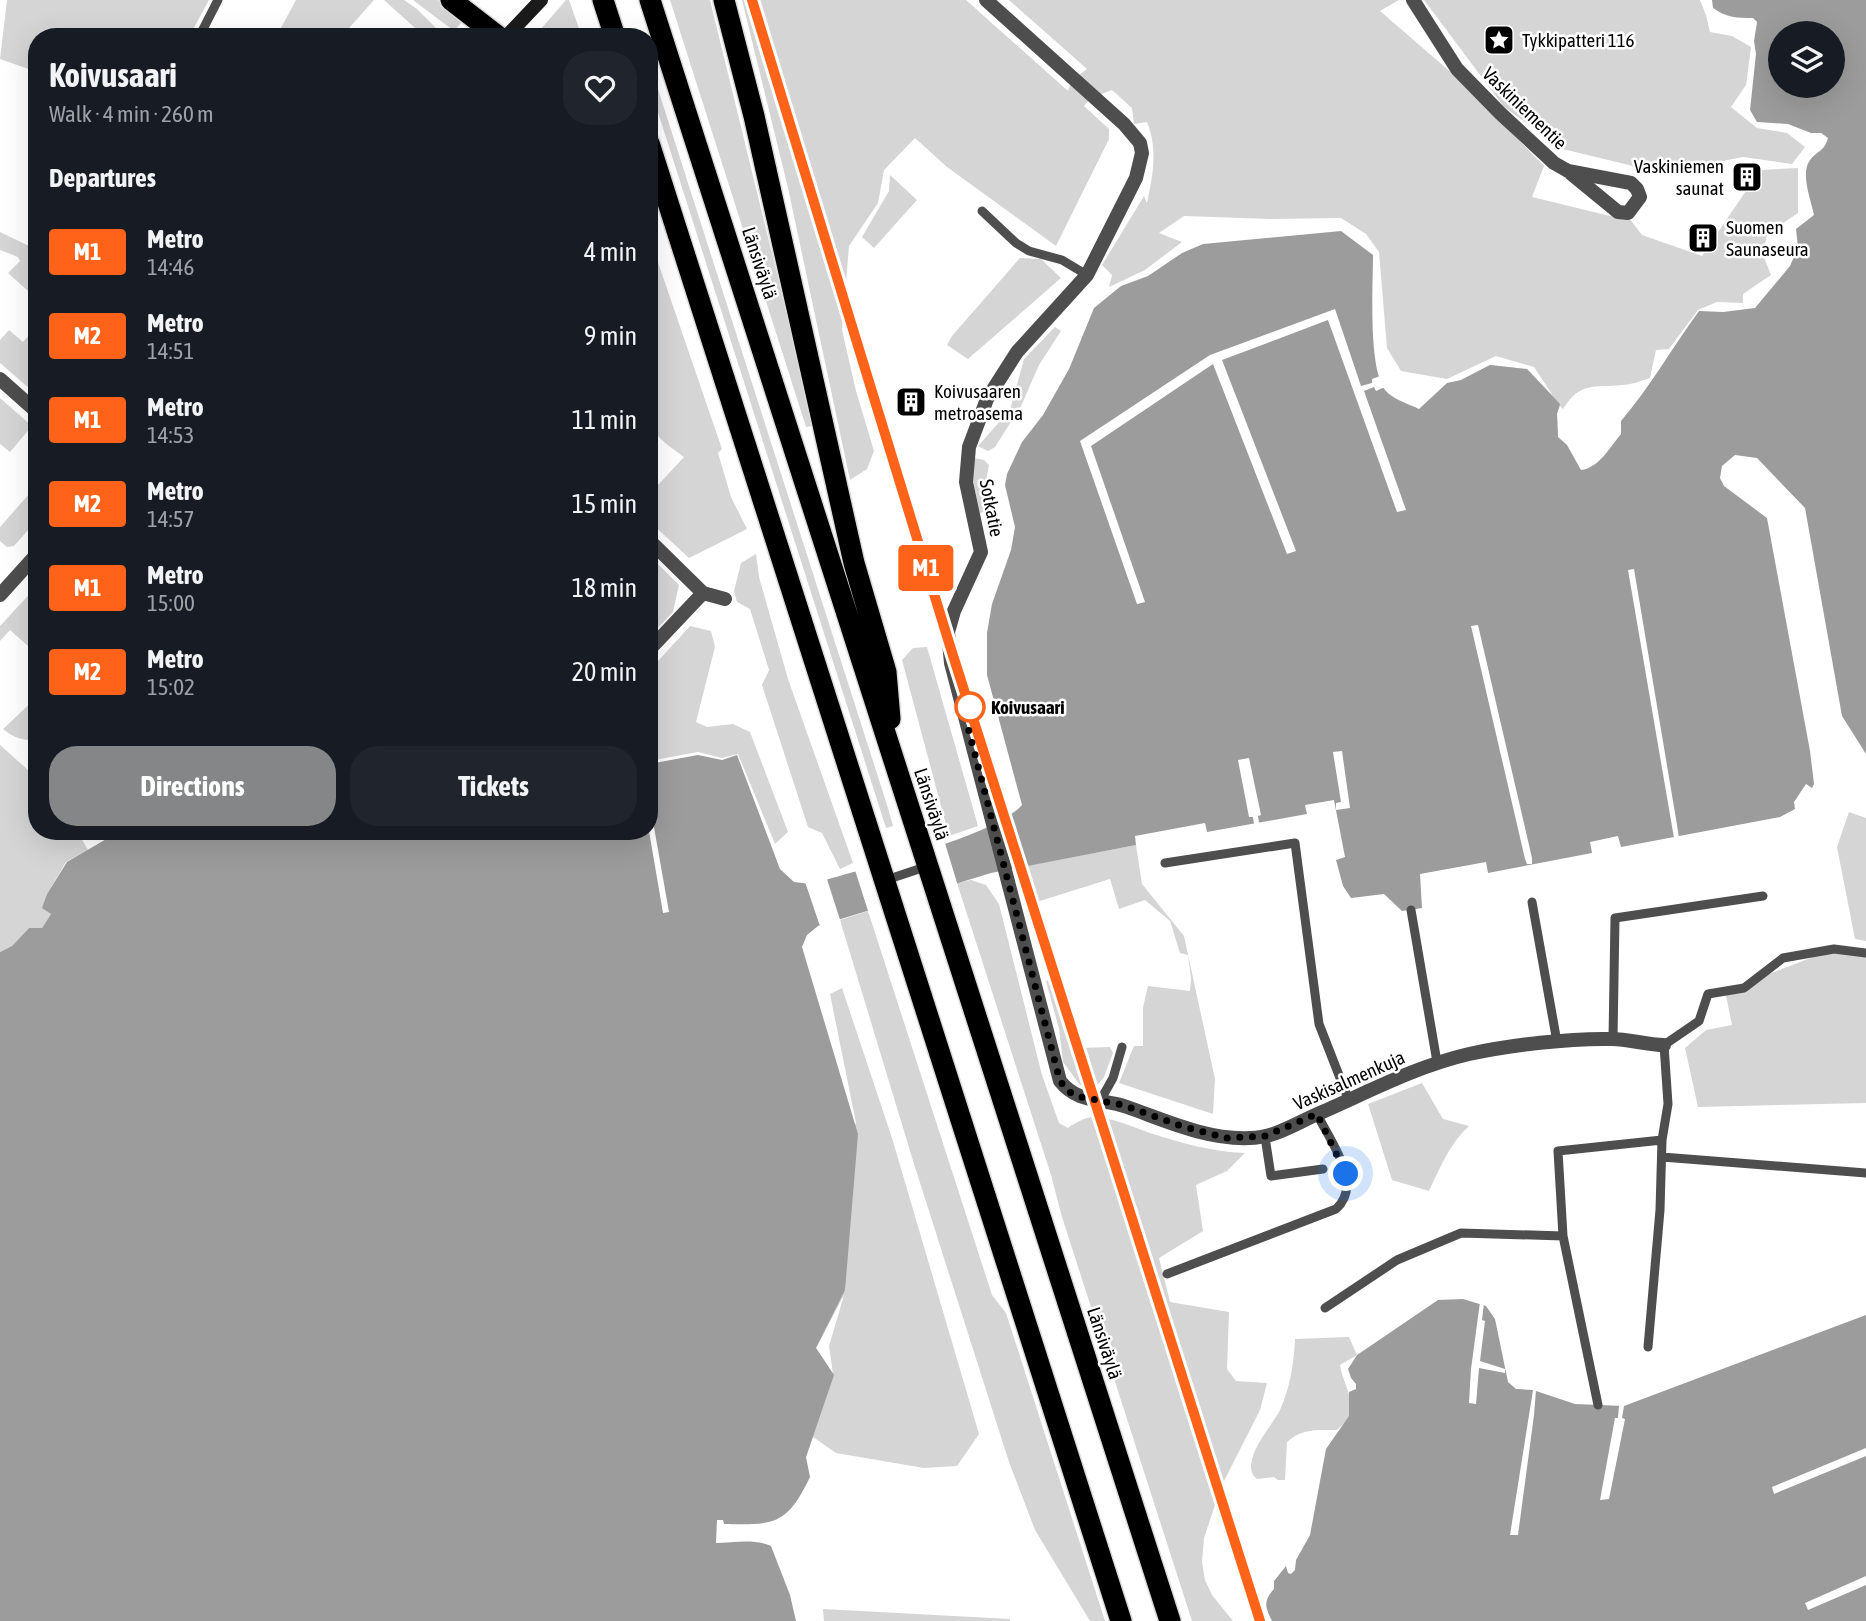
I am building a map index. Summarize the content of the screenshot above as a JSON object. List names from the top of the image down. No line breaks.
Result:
{"streets":{"highway":["Länsiväylä"],"street":["Vaskiniementie","Sotkatie","Vaskisalmenkuja"]},"crossings":[["Sotkatie","Vaskisalmenkuja"]],"places":{"place":["Tykkipatteri 116"],"building":["Vaskiniemen saunat","Suomen Saunaseura","Koivusaaren metroasema"],"other":["Koivusaari"]},"lines":["metro line M1"],"page":{"on_map":"M1","heading":[["Koivusaari","Walk · 4 min · 260 m"],"Departures"],"list":[{"mark":"M1","name":"Metro","note":"14:46","value":"4 min"},{"mark":"M2","name":"Metro","note":"14:51","value":"9 min"},{"mark":"M1","name":"Metro","note":"14:53","value":"11 min"},{"mark":"M2","name":"Metro","note":"14:57","value":"15 min"},{"mark":"M1","name":"Metro","note":"15:00","value":"18 min"},{"mark":"M2","name":"Metro","note":"15:02","value":"20 min"}],"buttons":["Directions","Tickets"]}}
